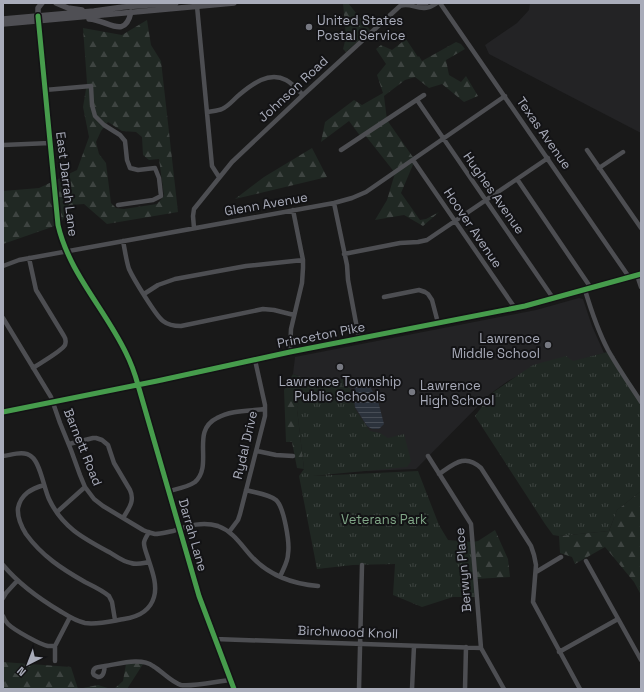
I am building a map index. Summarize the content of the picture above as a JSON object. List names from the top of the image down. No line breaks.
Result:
{"streets":{"main road":["Princeton Pike"],"street":["Johnson Road","Texas Avenue","East Darrah Lane","Hughes Avenue","Glenn Avenue","Hoover Avenue","Rydal Drive","Barnett Road","Darrah Lane","Berwyn Place","Birchwood Knoll"]},"crossings":[["Johnson Road","Texas Avenue"],["Johnson Road","Glenn Avenue"],["Texas Avenue","Glenn Avenue"],["Texas Avenue","Princeton Pike"],["East Darrah Lane","Glenn Avenue"],["East Darrah Lane","Princeton Pike"],["East Darrah Lane","Darrah Lane"],["Hughes Avenue","Glenn Avenue"],["Hughes Avenue","Princeton Pike"],["Glenn Avenue","Hoover Avenue"],["Hoover Avenue","Princeton Pike"],["Princeton Pike","Rydal Drive"],["Princeton Pike","Barnett Road"],["Princeton Pike","Darrah Lane"],["Darrah Lane","Birchwood Knoll"],["Berwyn Place","Birchwood Knoll"]],"parks":["Veterans Park"],"places":["United States Postal Service","Lawrence Middle School","Lawrence Township Public Schools","Lawrence High School"],"north":"bottom left"}
